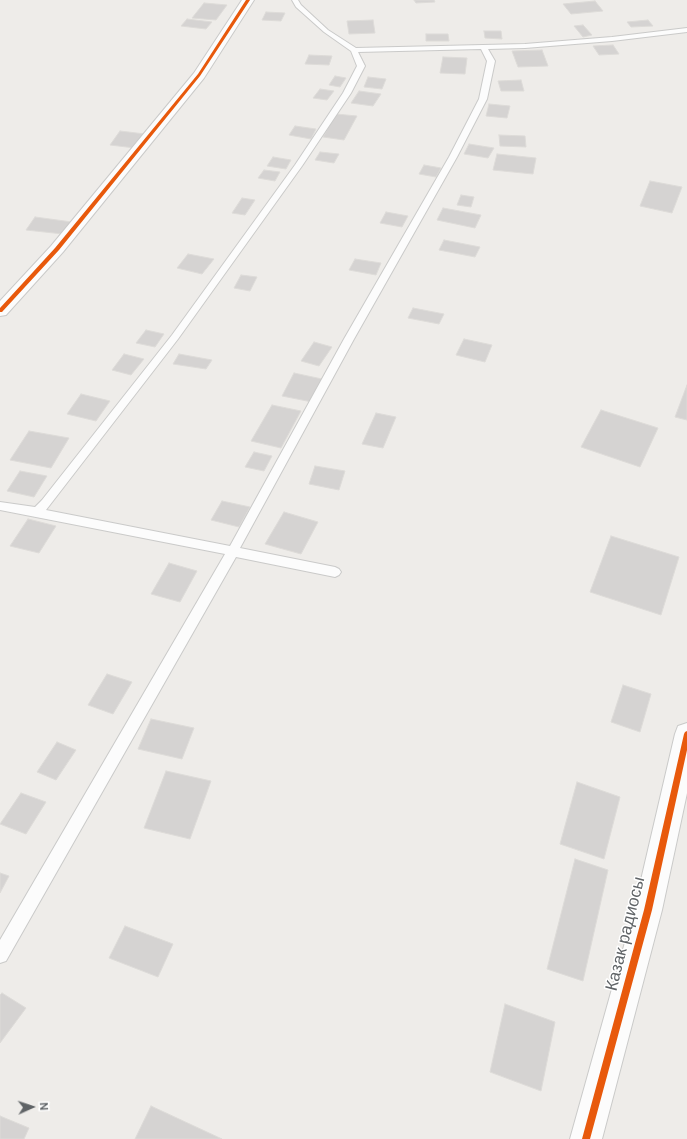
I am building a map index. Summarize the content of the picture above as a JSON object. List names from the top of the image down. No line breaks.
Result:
{"streets":{"street":["Казак радиосы"]},"north":"right"}
